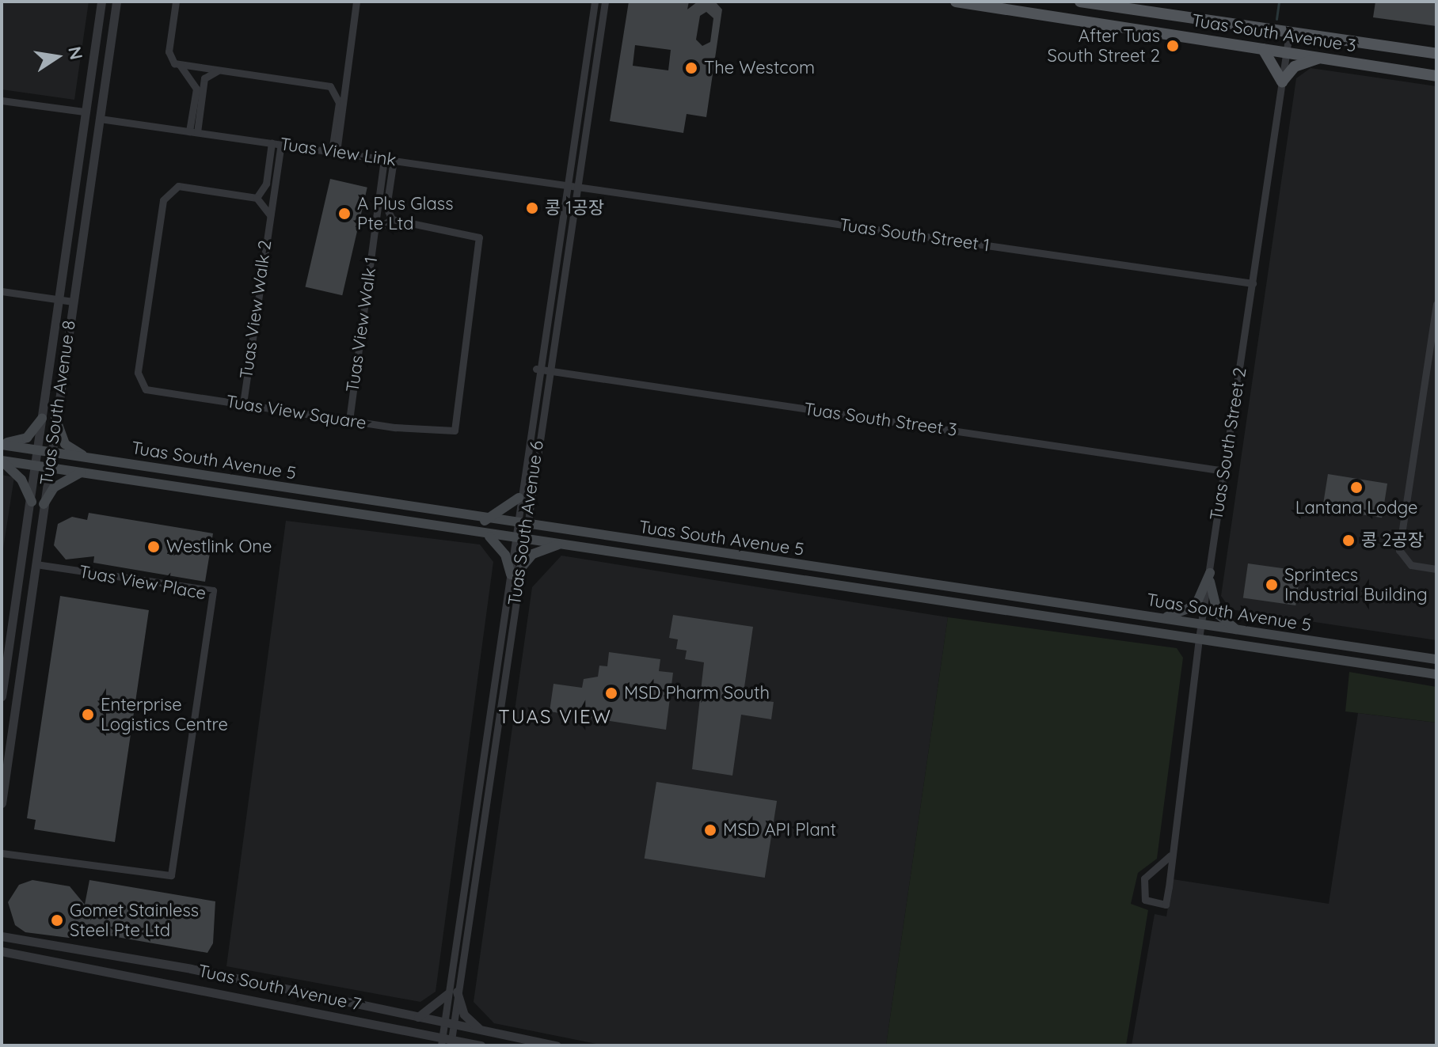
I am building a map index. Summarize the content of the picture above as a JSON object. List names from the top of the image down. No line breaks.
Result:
{"streets":{"main road":["Tuas South Avenue 3","Tuas South Avenue 5"],"street":["Tuas View Link","Tuas South Street 1","Tuas View Walk 2","Tuas View Walk 1","Tuas South Avenue 8","Tuas View Square","Tuas South Street 3","Tuas South Street 2","Tuas South Avenue 6","Tuas View Place","Tuas South Avenue 7"]},"crossings":[["Tuas South Avenue 3","Tuas South Street 2"],["Tuas View Link","Tuas South Street 1"],["Tuas View Link","Tuas View Walk 2"],["Tuas View Link","Tuas View Walk 1"],["Tuas View Link","Tuas South Avenue 8"],["Tuas View Link","Tuas South Avenue 6"],["Tuas South Street 1","Tuas South Street 2"],["Tuas South Street 1","Tuas South Avenue 6"],["Tuas View Walk 2","Tuas View Square"],["Tuas View Walk 1","Tuas View Square"],["Tuas South Avenue 8","Tuas South Avenue 5"],["Tuas South Avenue 8","Tuas View Place"],["Tuas South Street 3","Tuas South Street 2"],["Tuas South Street 3","Tuas South Avenue 6"],["Tuas South Street 2","Tuas South Avenue 5"],["Tuas South Avenue 5","Tuas South Avenue 6"],["Tuas South Avenue 6","Tuas South Avenue 7"]],"districts":["TUAS VIEW"],"places":["After Tuas South Street 2","The Westcom","콩 1공장","A Plus Glass Pte Ltd","Lantana Lodge","콩 2공장","Westlink One","Sprintecs Industrial Building","MSD Pharm South","Enterprise Logistics Centre","MSD API Plant","Gomet Stainless Steel Pte Ltd"],"north":"right"}
